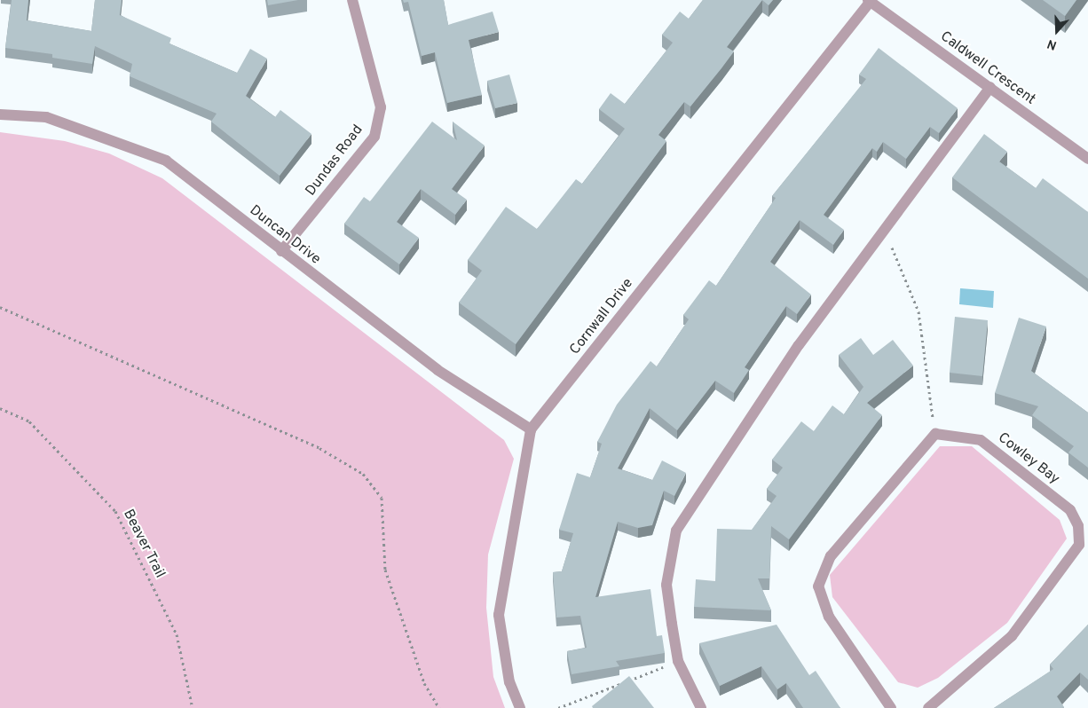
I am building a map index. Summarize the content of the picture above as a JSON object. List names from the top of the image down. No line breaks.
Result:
{"streets":{"street":["Caldwell Crescent","Dundas Road","Duncan Drive","Cornwall Drive","Cowley Bay"],"path":["Beaver Trail"]},"crossings":[["Caldwell Crescent","Cornwall Drive"],["Dundas Road","Duncan Drive"],["Duncan Drive","Cornwall Drive"]],"north":"bottom"}
